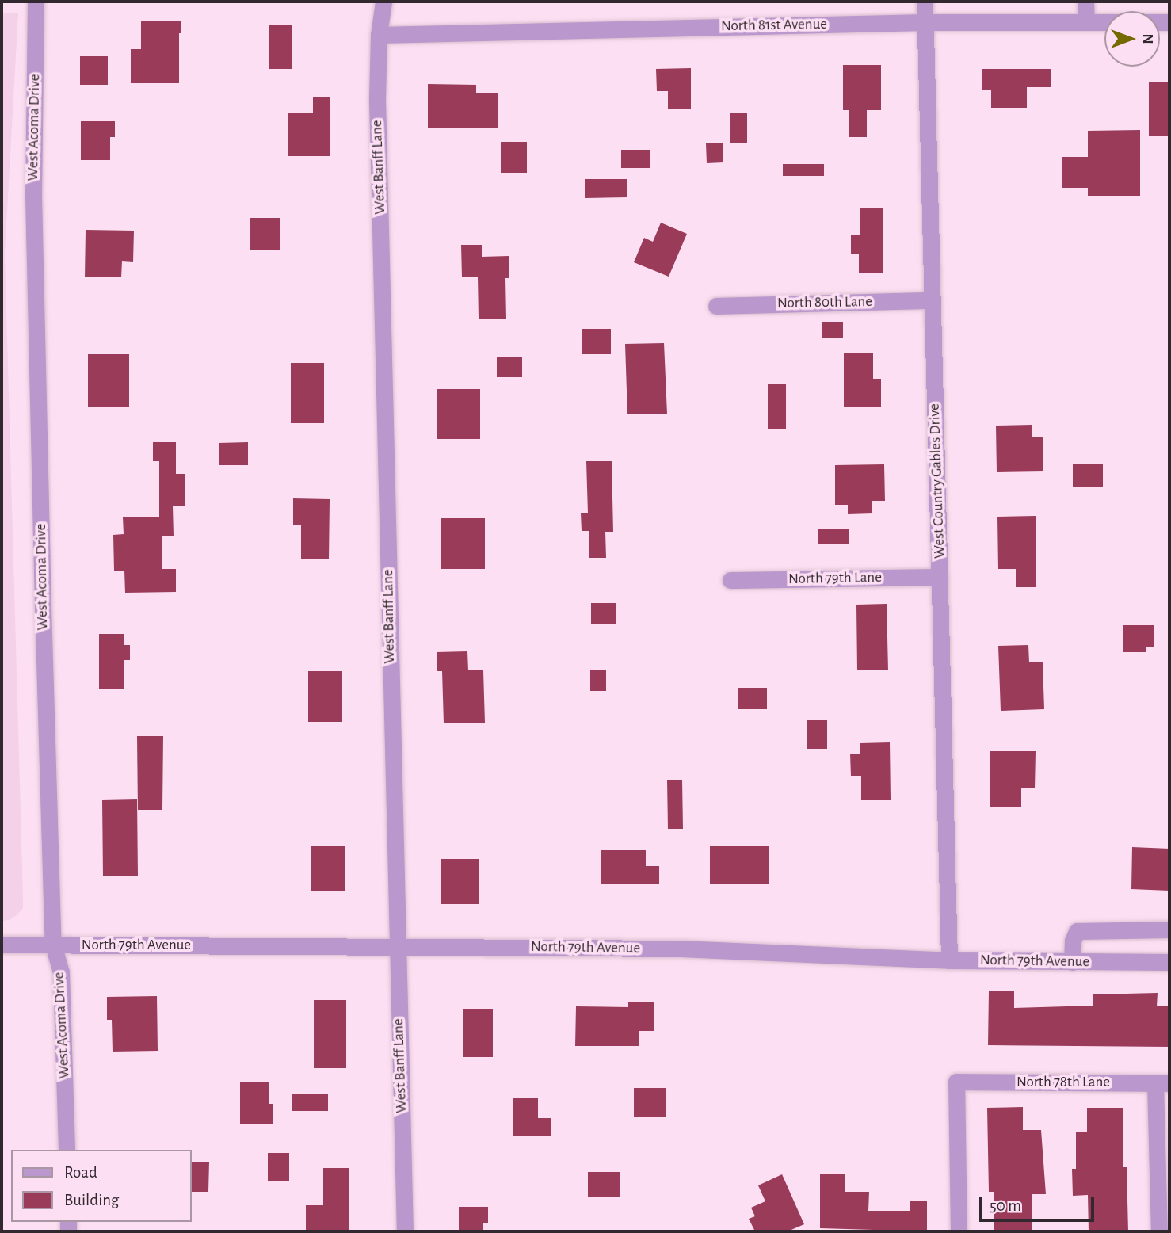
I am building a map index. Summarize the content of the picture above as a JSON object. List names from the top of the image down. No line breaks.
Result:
{"streets":{"street":["North 81st Avenue","West Acoma Drive","West Banff Lane","North 80th Lane","West Country Gables Drive","North 79th Lane","North 79th Avenue","North 78th Lane"]},"crossings":[["North 81st Avenue","West Banff Lane"],["North 81st Avenue","West Country Gables Drive"],["West Acoma Drive","North 79th Avenue"],["West Banff Lane","North 79th Avenue"],["North 80th Lane","West Country Gables Drive"],["West Country Gables Drive","North 79th Lane"],["West Country Gables Drive","North 79th Avenue"]],"legend":["Road","Building"],"scale_bar":"50 m","north":"right"}
